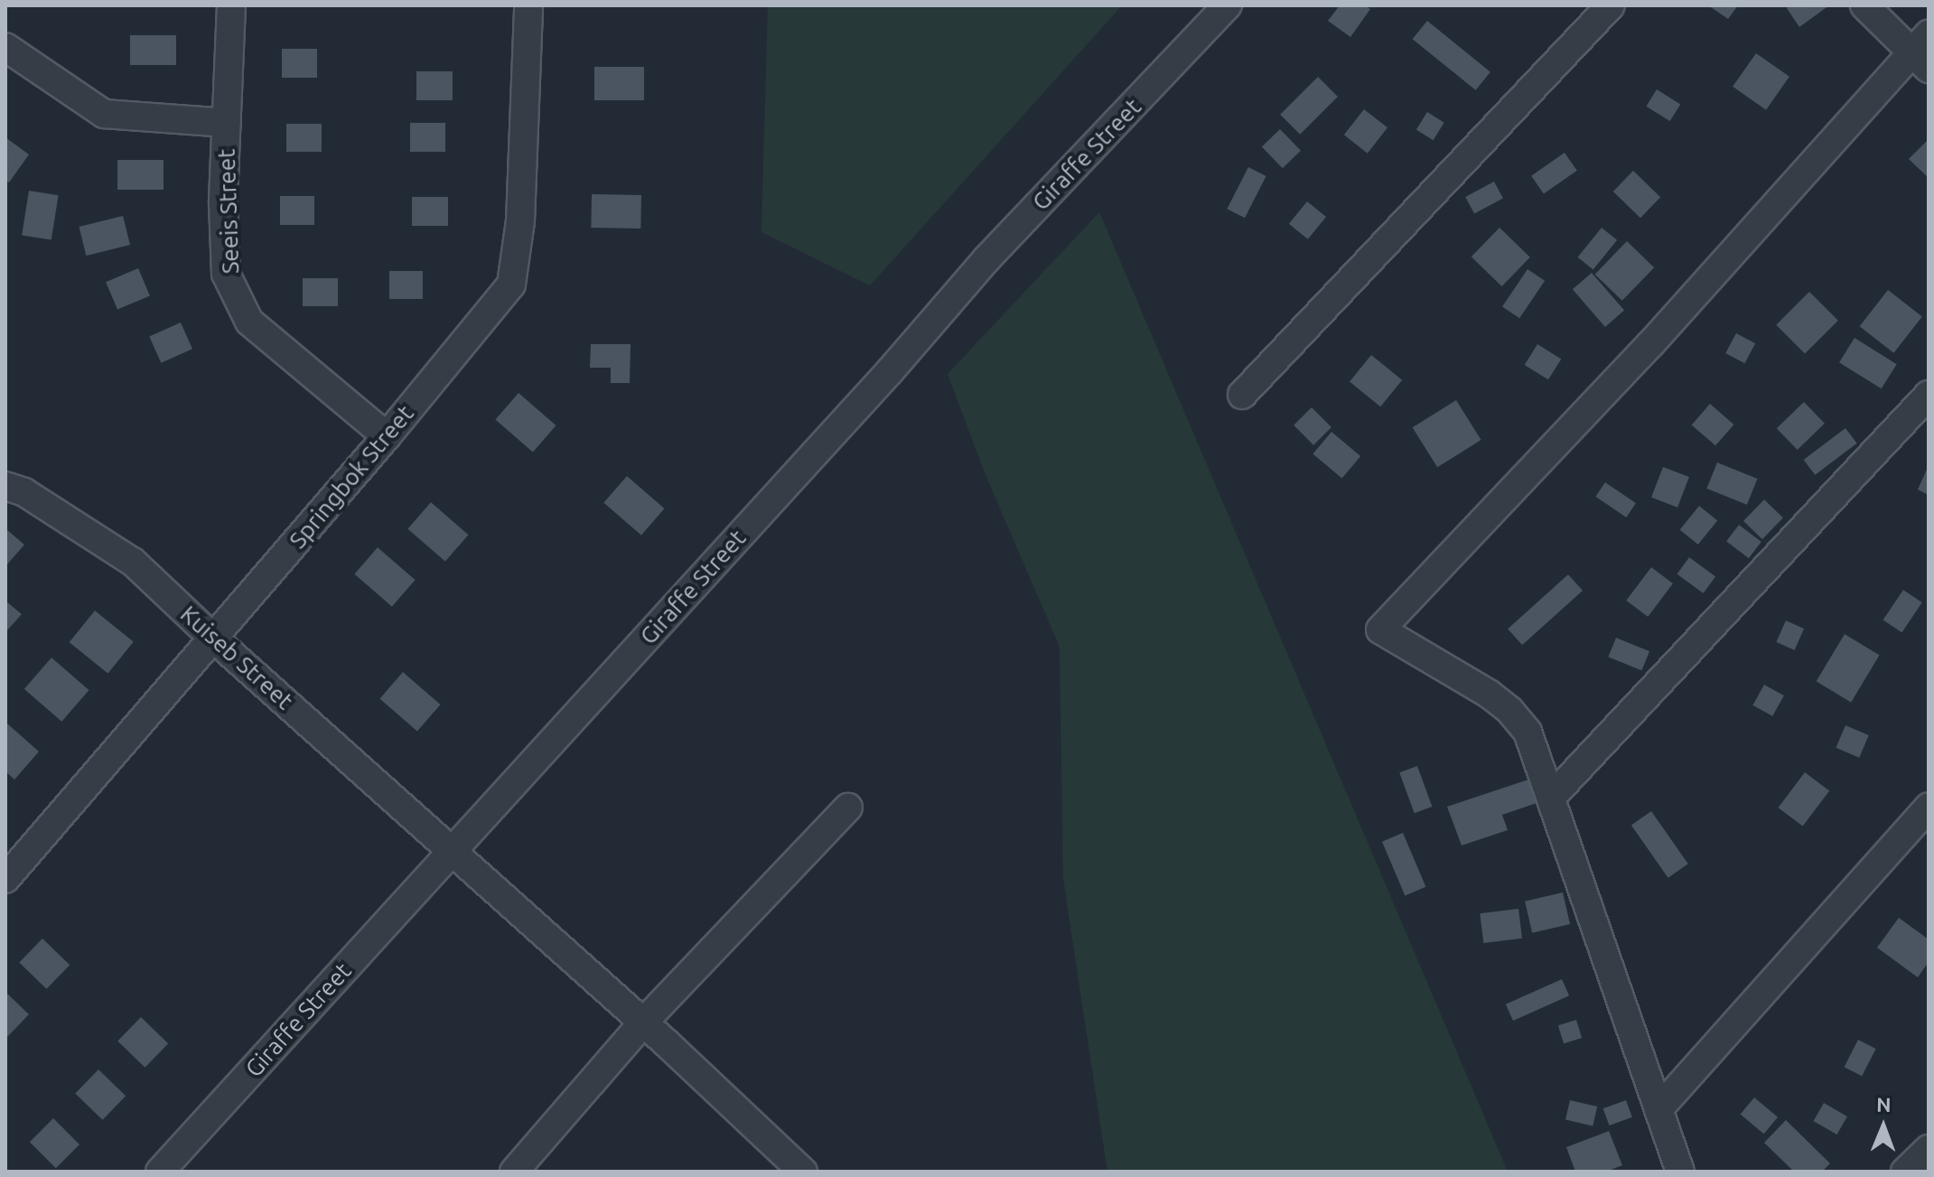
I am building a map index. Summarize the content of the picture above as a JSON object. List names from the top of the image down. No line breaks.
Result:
{"streets":{"street":["Giraffe Street","Seeis Street","Springbok Street","Kuiseb Street"]},"crossings":[["Giraffe Street","Kuiseb Street"],["Seeis Street","Springbok Street"],["Springbok Street","Kuiseb Street"]],"north":"top"}
